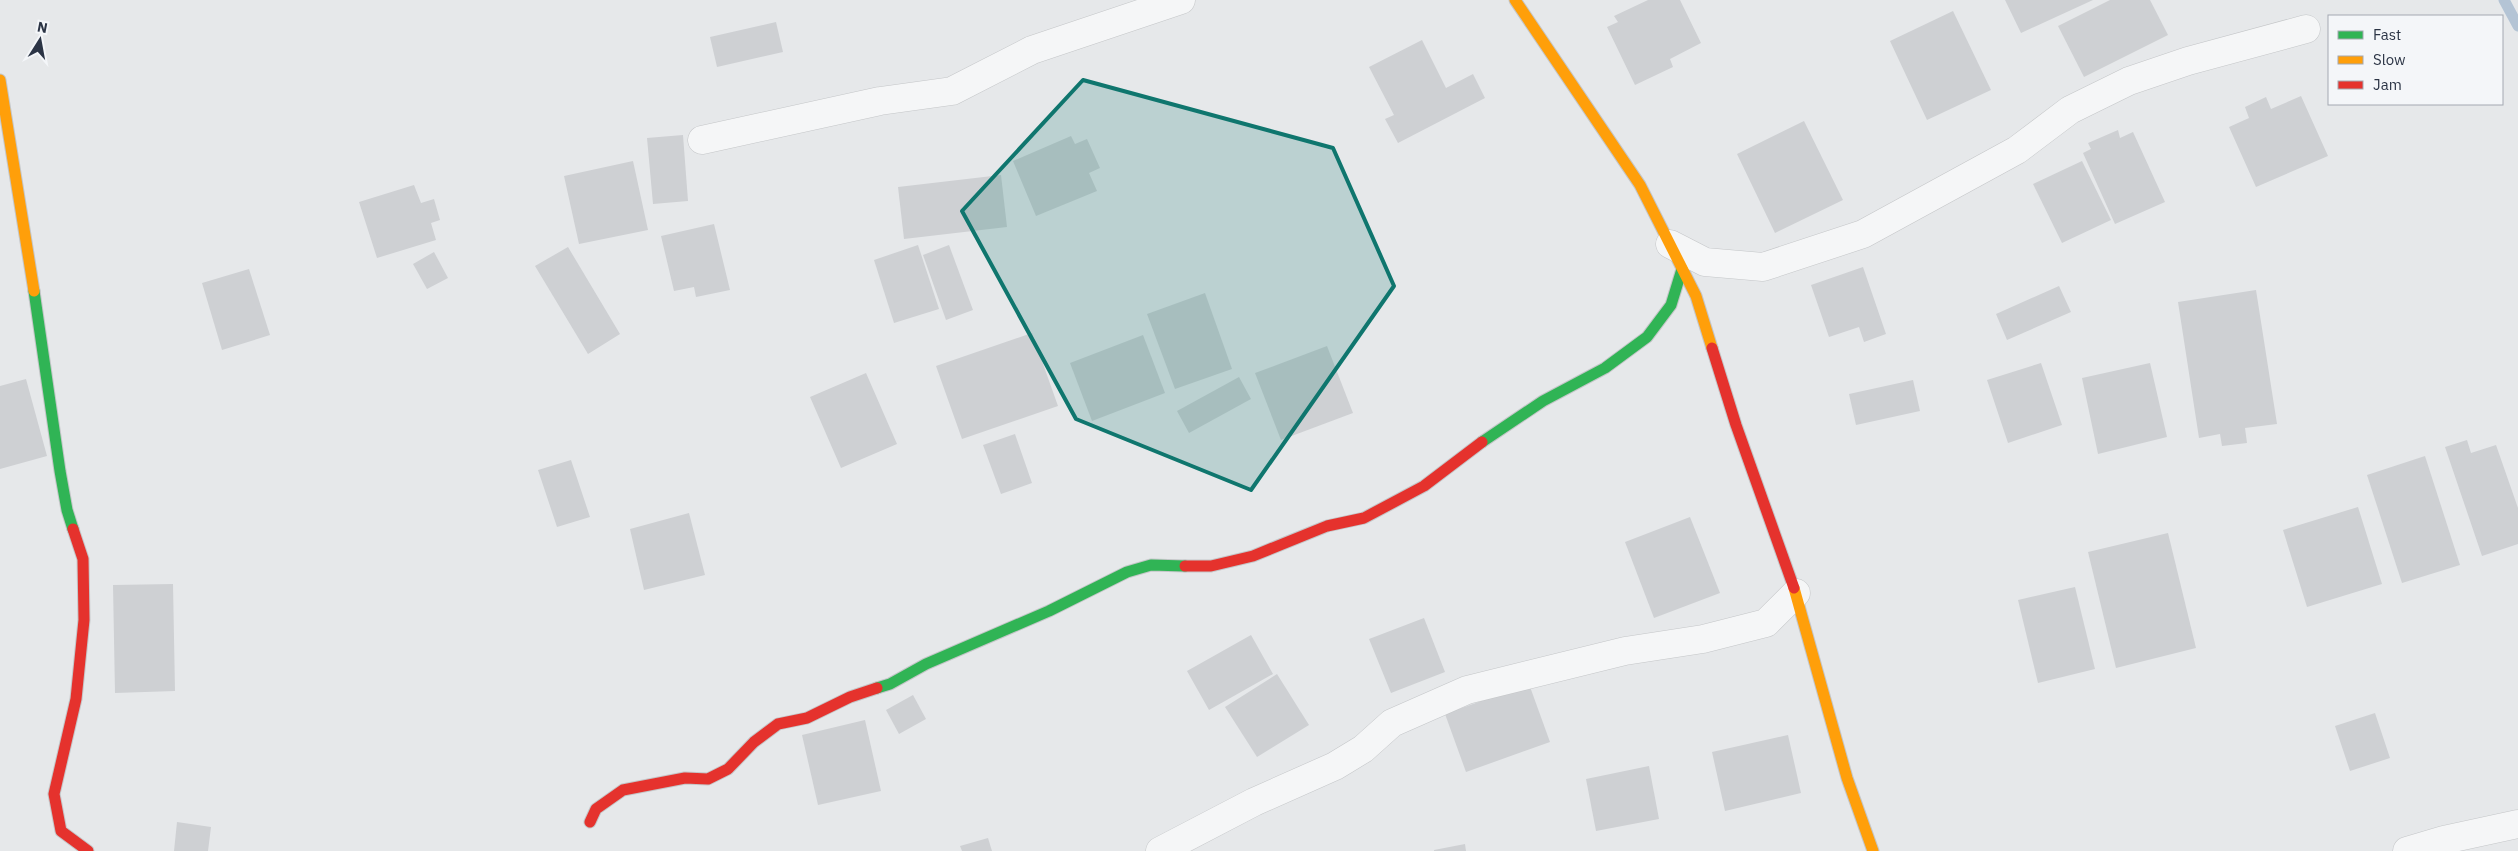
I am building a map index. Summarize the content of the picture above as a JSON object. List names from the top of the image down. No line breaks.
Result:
{"legend":["Fast","Slow","Jam"],"north":"top"}
